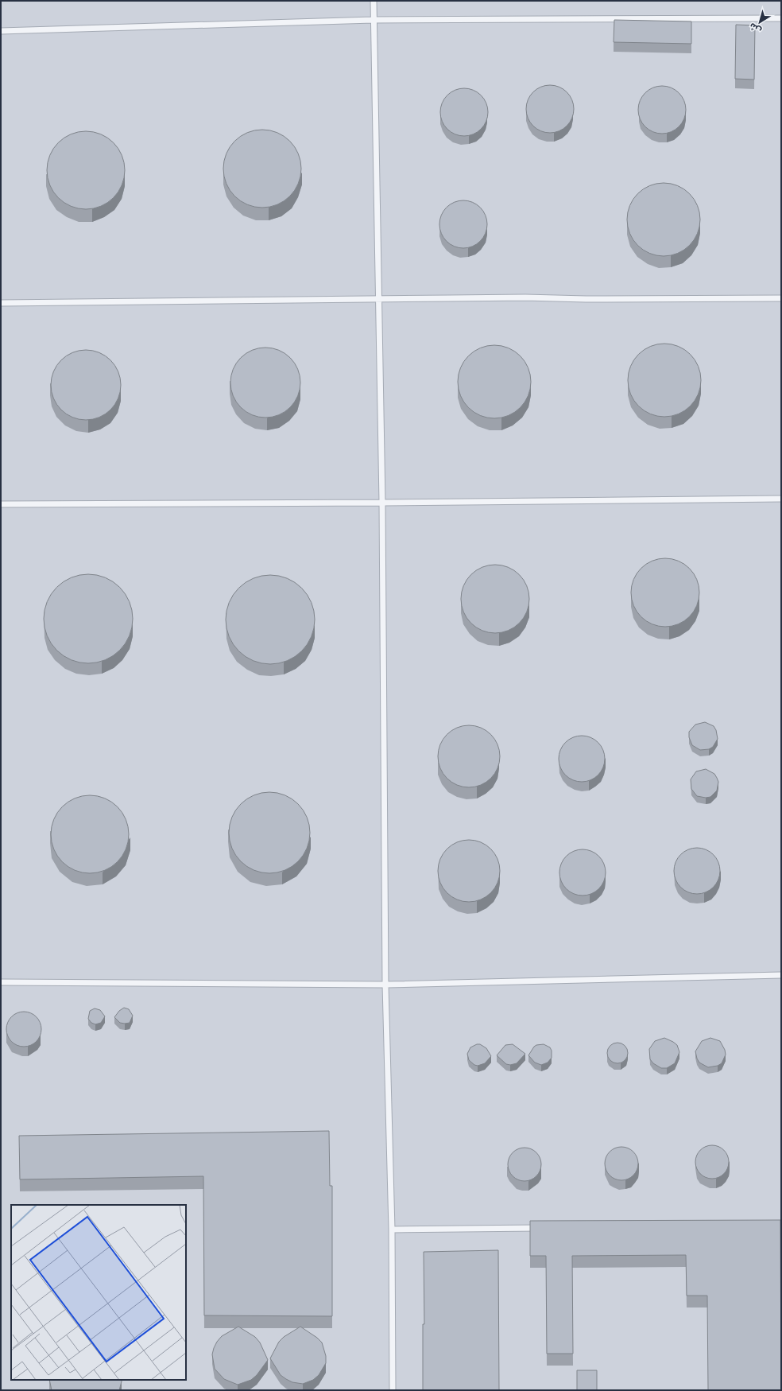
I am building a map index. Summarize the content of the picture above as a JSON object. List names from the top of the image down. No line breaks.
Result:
{"north":"bottom left"}
